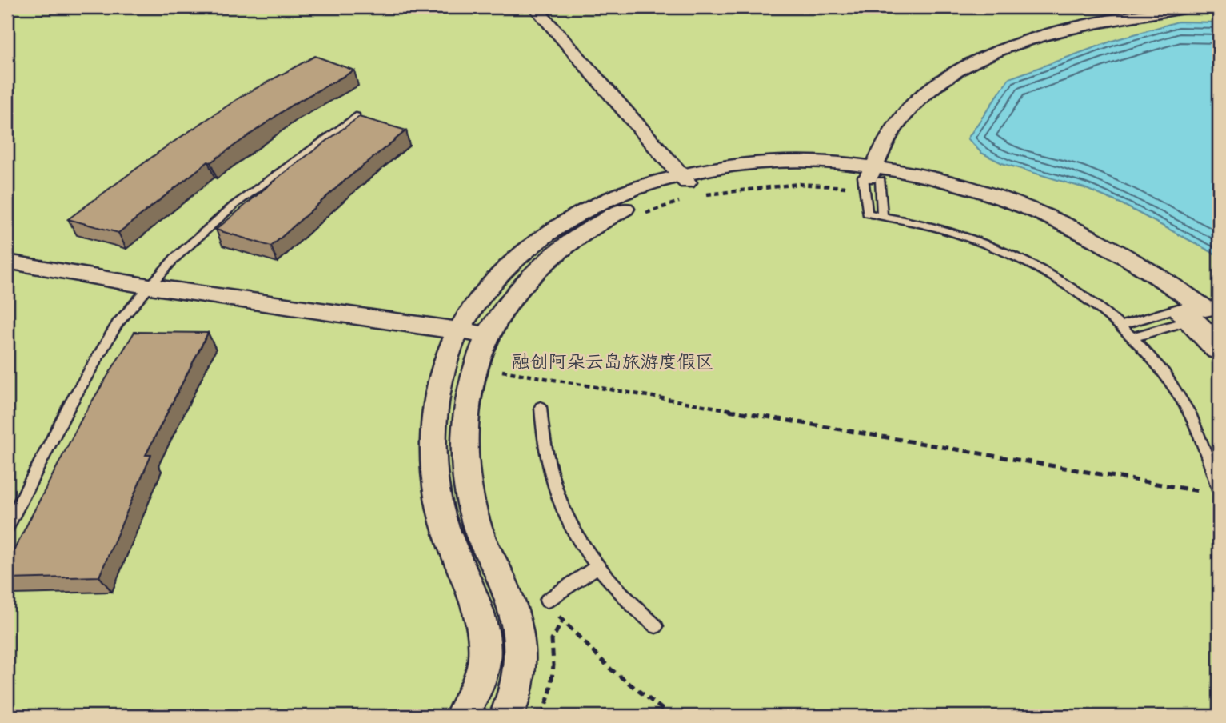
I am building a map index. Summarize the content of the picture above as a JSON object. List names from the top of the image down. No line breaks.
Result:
{"parks":["融创阿朵云岛旅游度假区"]}
